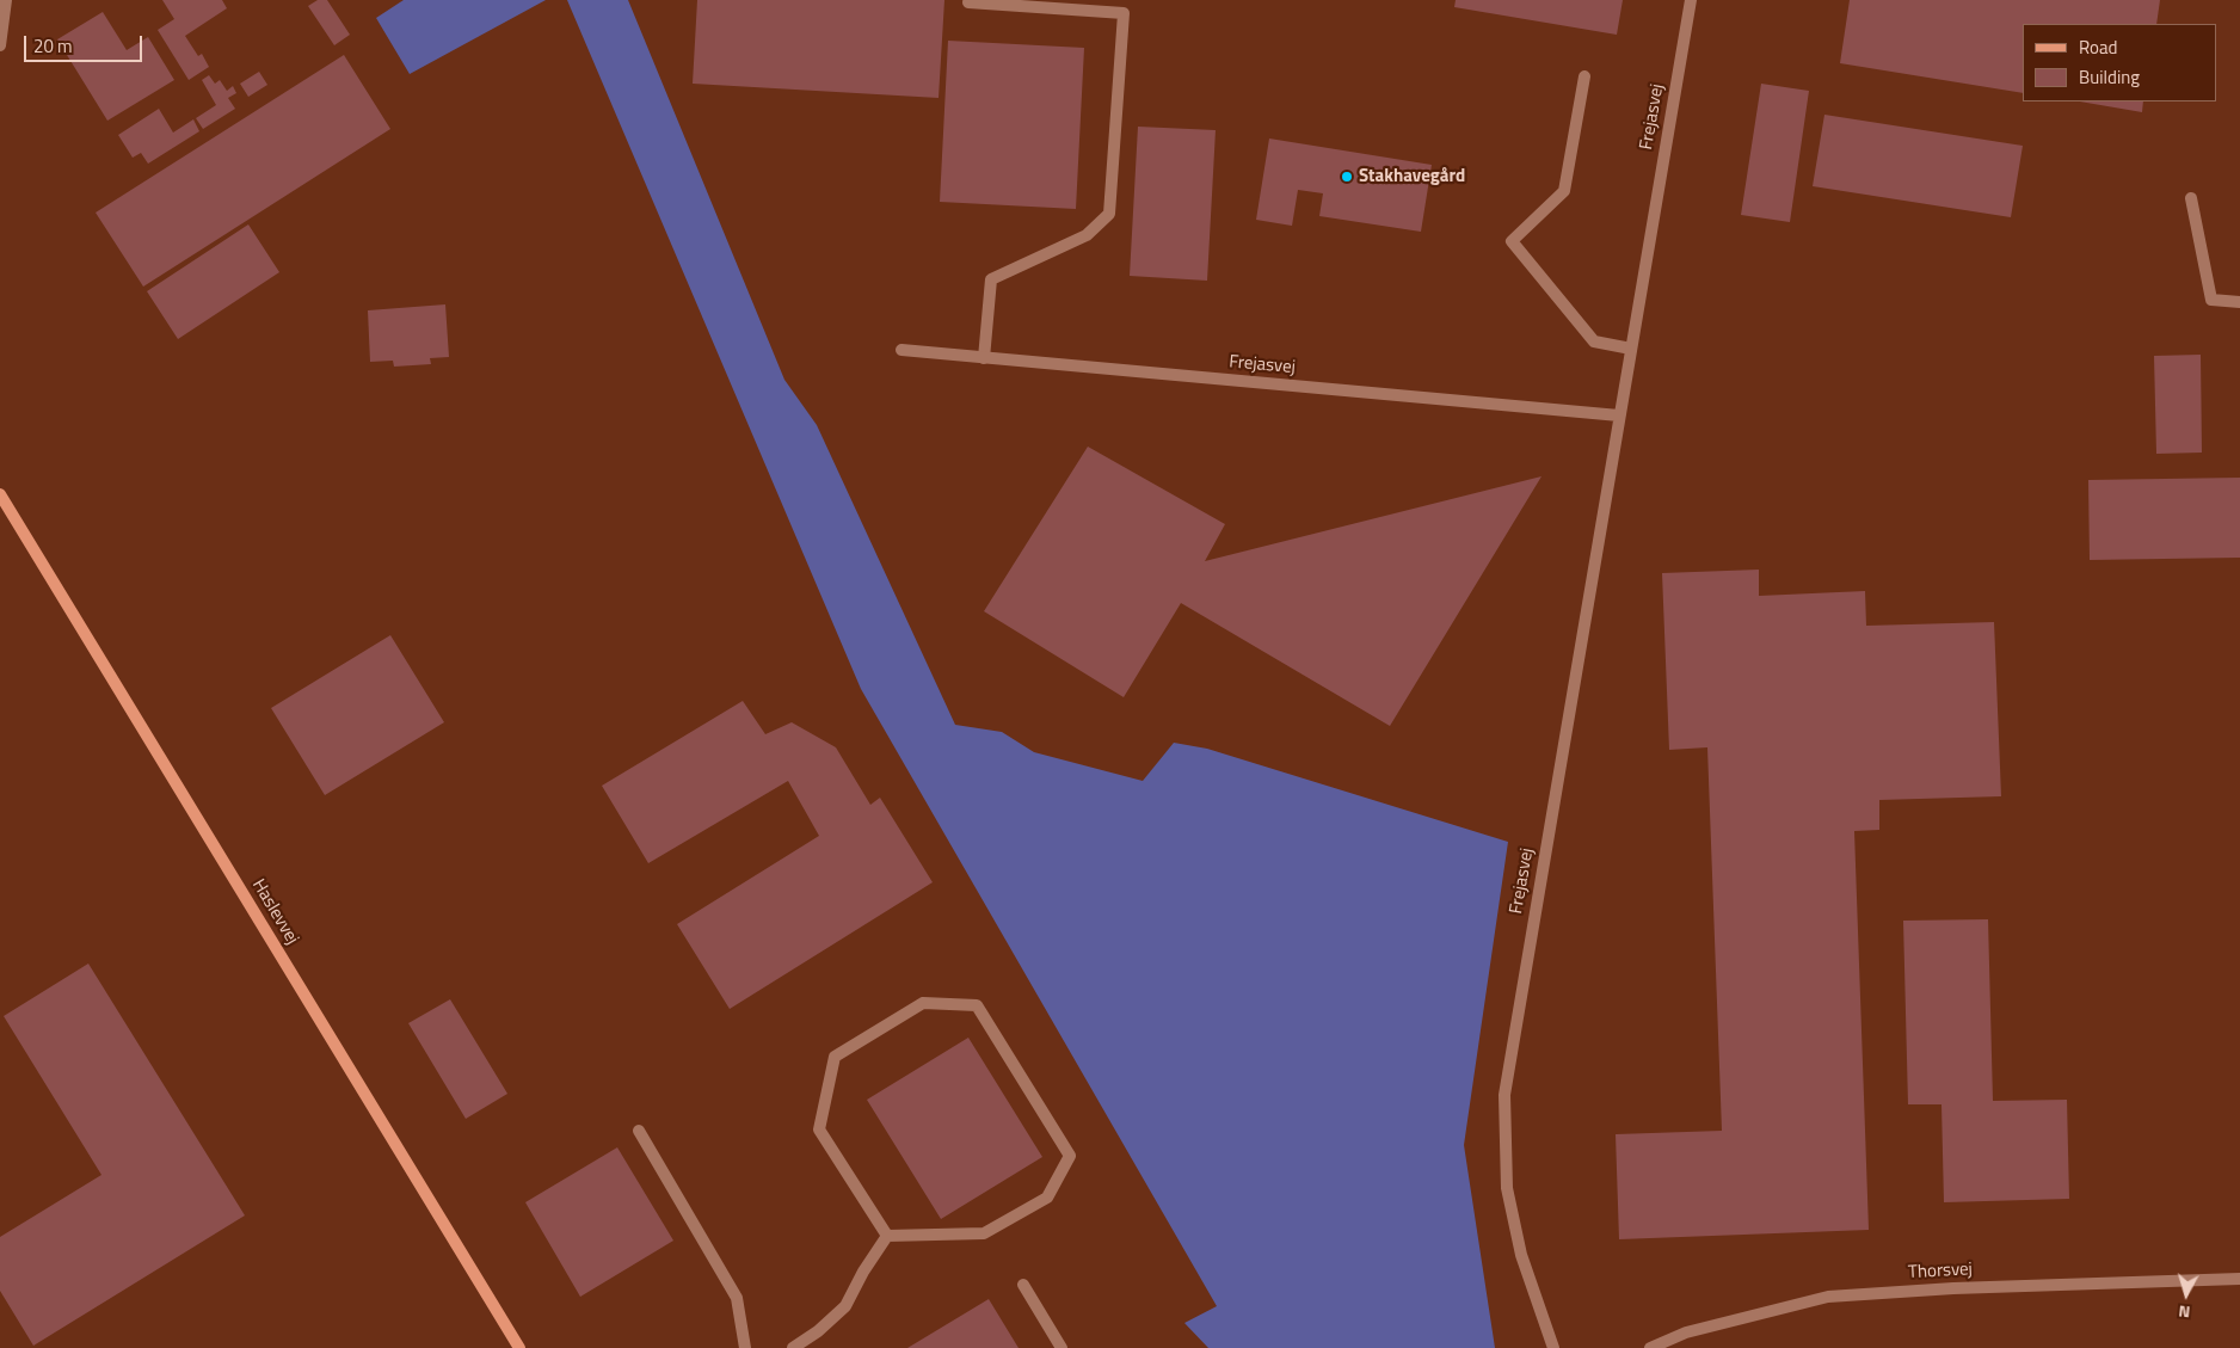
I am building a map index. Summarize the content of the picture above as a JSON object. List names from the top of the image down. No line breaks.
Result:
{"streets":{"street":["Frejasvej","Haslevvej","Thorsvej"]},"places":["Stakhavegård"],"legend":["Road","Building"],"scale_bar":"20 m","north":"bottom"}
